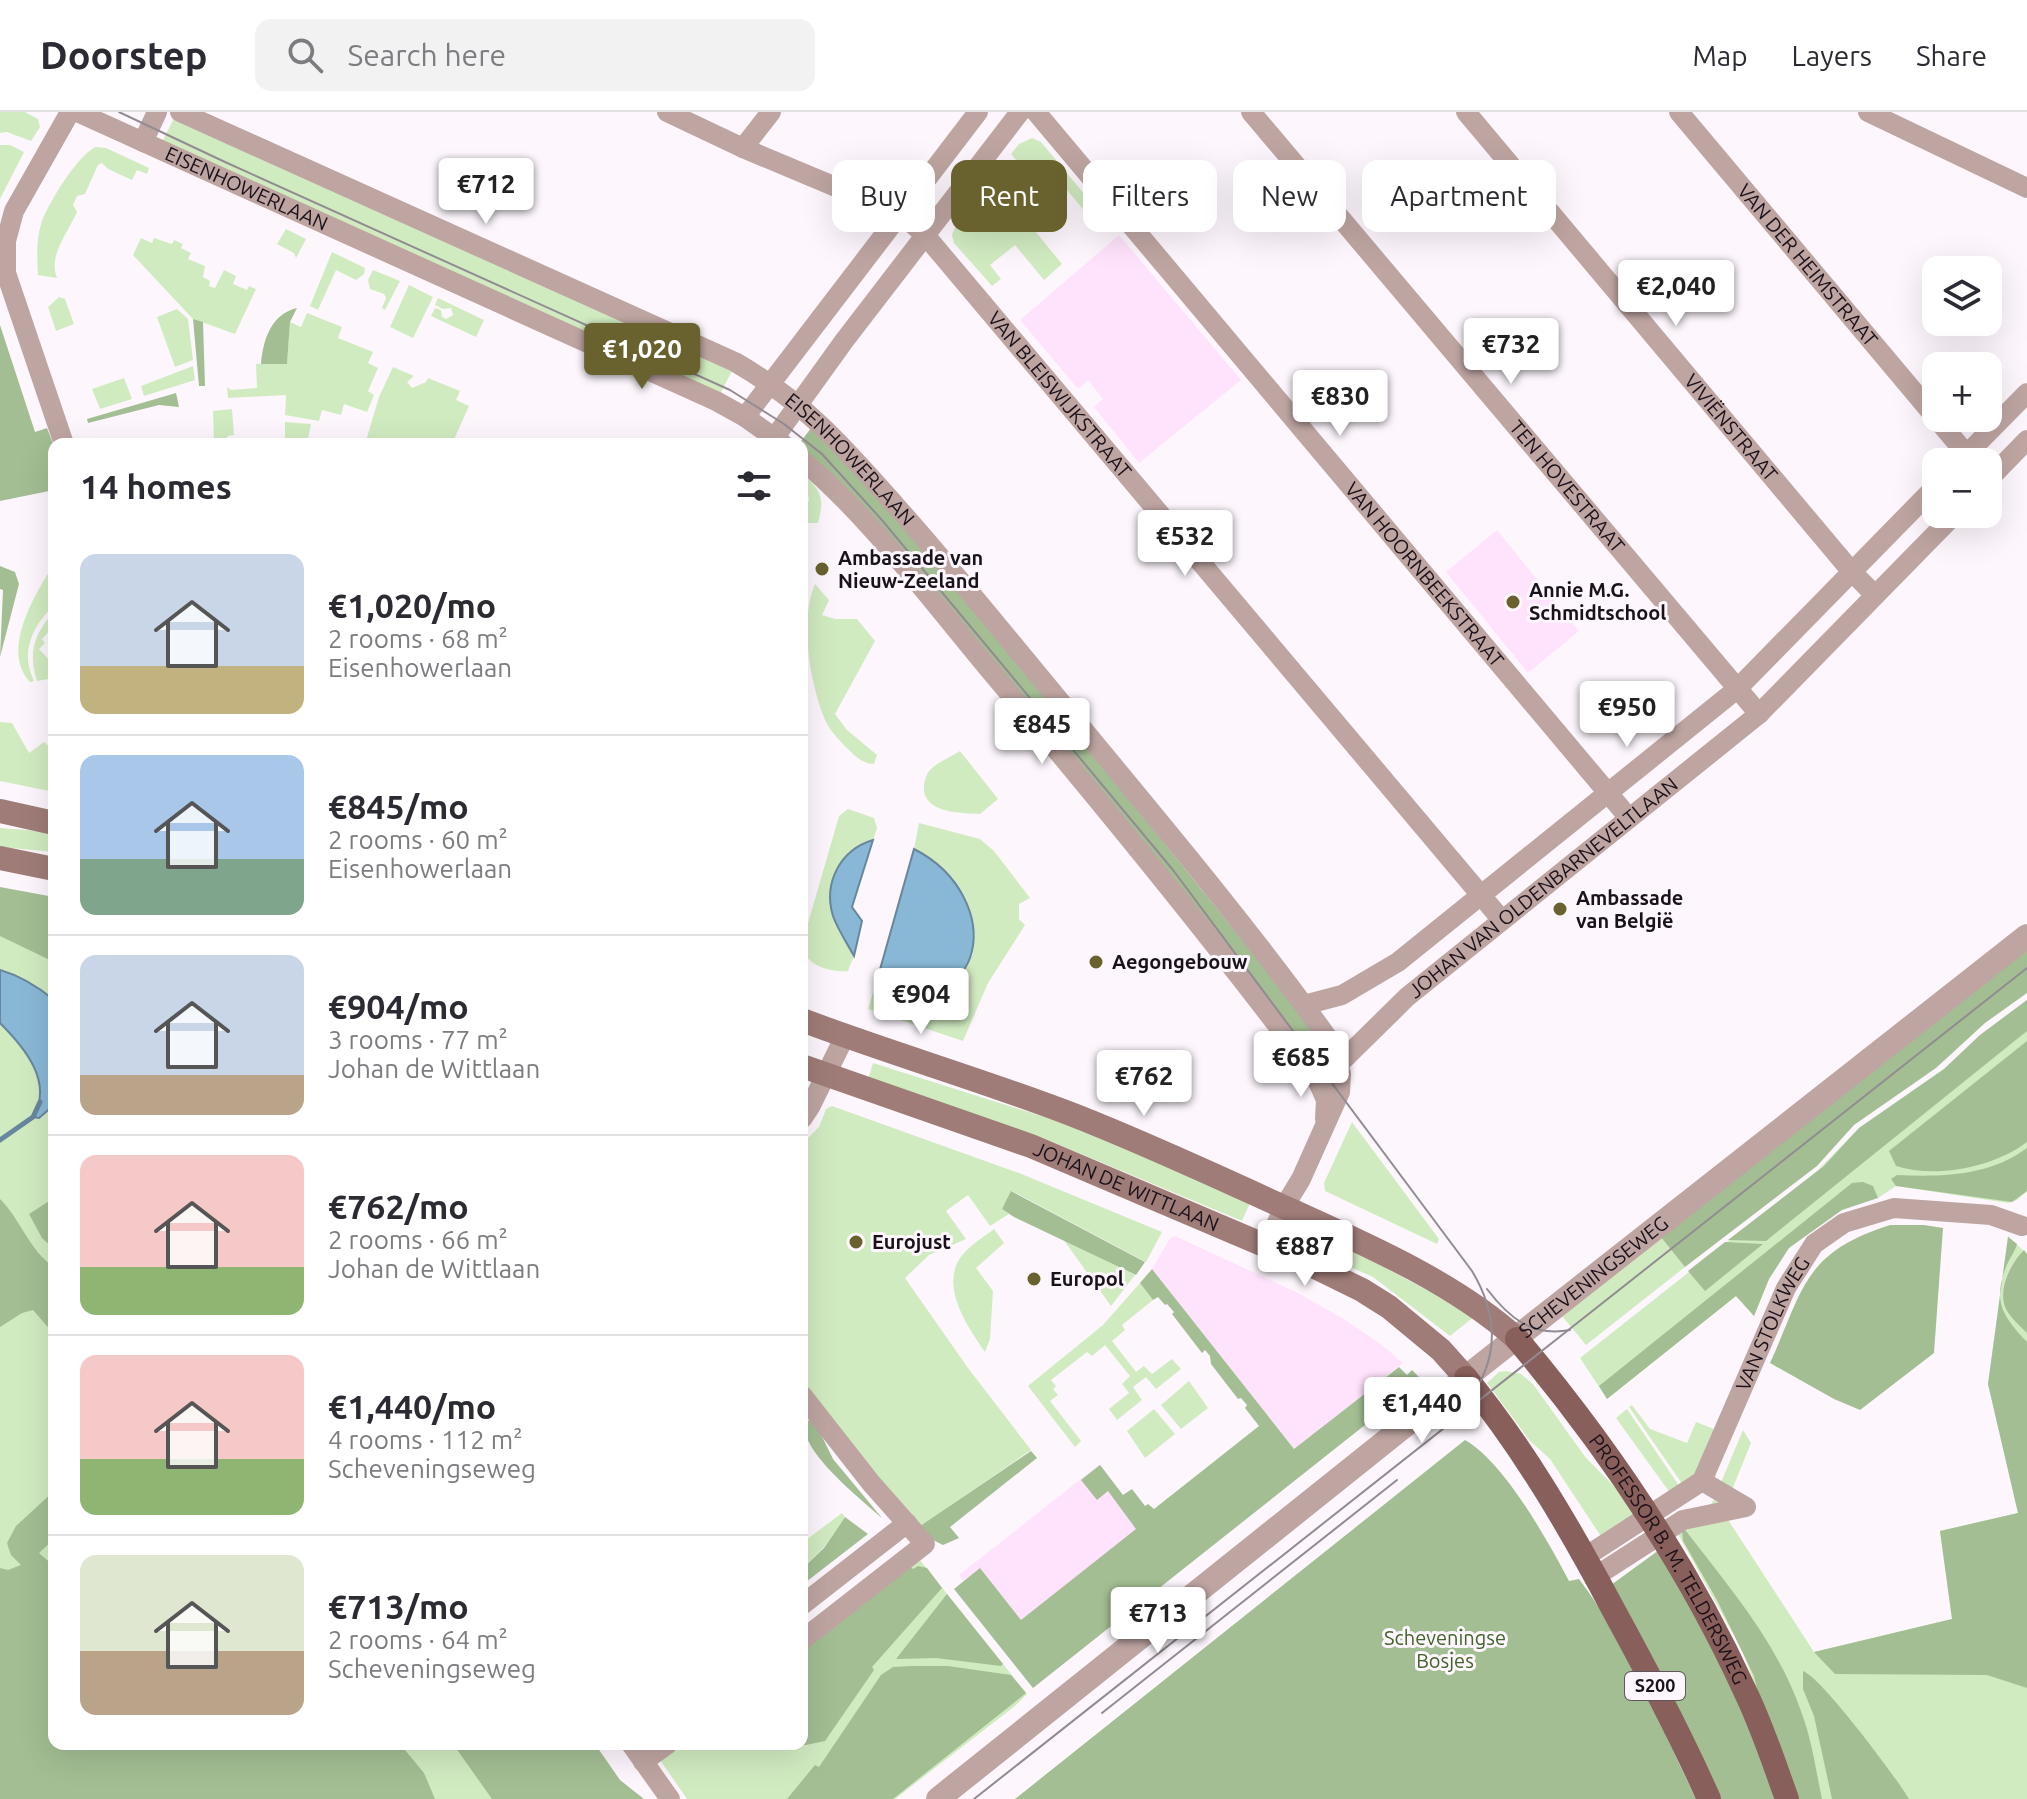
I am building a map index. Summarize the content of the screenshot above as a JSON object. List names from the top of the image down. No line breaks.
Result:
{"streets":{"main road":["JOHAN DE WITTLAAN","PROFESSOR B. M. TELDERSWEG","S200"],"street":["EISENHOWERLAAN","VAN DER HEIMSTRAAT","VAN BLEISWIJKSTRAAT","VIVIËNSTRAAT","TEN HOVESTRAAT","VAN HOORNBEEKSTRAAT","JOHAN VAN OLDENBARNEVELTLAAN","SCHEVENINGSEWEG","VAN STOLKWEG"]},"crossings":[["EISENHOWERLAAN","JOHAN VAN OLDENBARNEVELTLAAN"],["EISENHOWERLAAN","JOHAN DE WITTLAAN"],["VAN BLEISWIJKSTRAAT","JOHAN VAN OLDENBARNEVELTLAAN"],["VIVIËNSTRAAT","JOHAN VAN OLDENBARNEVELTLAAN"],["TEN HOVESTRAAT","JOHAN VAN OLDENBARNEVELTLAAN"],["VAN HOORNBEEKSTRAAT","JOHAN VAN OLDENBARNEVELTLAAN"],["JOHAN DE WITTLAAN","SCHEVENINGSEWEG"],["JOHAN DE WITTLAAN","S200"],["SCHEVENINGSEWEG","PROFESSOR B. M. TELDERSWEG"],["SCHEVENINGSEWEG","S200"]],"parks":["Scheveningse Bosjes"],"places":["Ambassade van Nieuw-Zeeland","Annie M.G. Schmidtschool","Ambassade van België","Aegongebouw","Eurojust","Europol"],"page":{"header":"Doorstep","search":"Search here","nav":["Map","Layers","Share"],"price":["€712","€2,040","€732","€1,020","€830","€532","€950","€845","€904","€685","€762","€887","€1,440","€713"],"chip":["Buy","Rent","Filters","New","Apartment"],"map_buttons":["+","−"],"heading":"14 homes","list":[{"name":"€1,020/mo","note":"2 rooms · 68 m² · Eisenhowerlaan"},{"name":"€845/mo","note":"2 rooms · 60 m² · Eisenhowerlaan"},{"name":"€904/mo","note":"3 rooms · 77 m² · Johan de Wittlaan"},{"name":"€762/mo","note":"2 rooms · 66 m² · Johan de Wittlaan"},{"name":"€1,440/mo","note":"4 rooms · 112 m² · Scheveningseweg"},{"name":"€713/mo","note":"2 rooms · 64 m² · Scheveningseweg"}]}}
